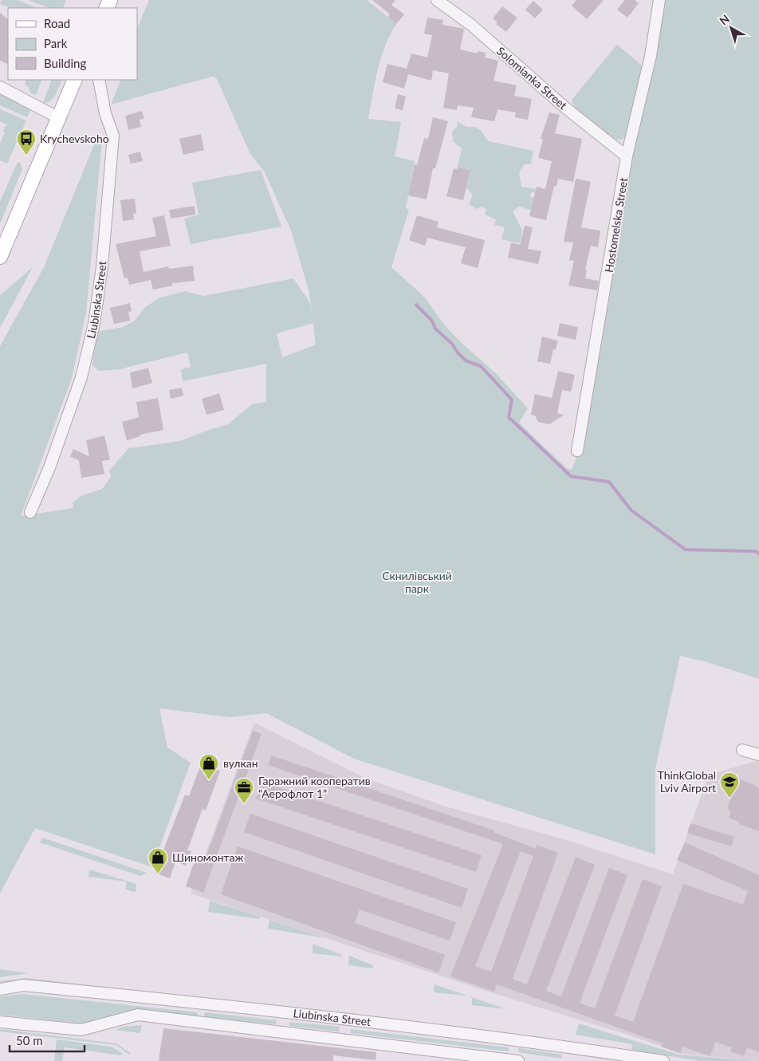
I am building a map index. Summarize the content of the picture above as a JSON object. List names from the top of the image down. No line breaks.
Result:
{"streets":{"street":["Solomianka Street","Hostomelska Street","Liubinska Street"]},"crossings":[["Solomianka Street","Hostomelska Street"]],"parks":["Скнилівський парк"],"places":{"bus stop":["Krychevskoho"],"shop":["вулкан","Шиномонтаж"],"school or university":["ThinkGlobal Lviv Airport"],"office":["Гаражний кооператив “Аерофлот 1”"]},"legend":["Road","Park","Building"],"scale_bar":"50 m","north":"top left"}
